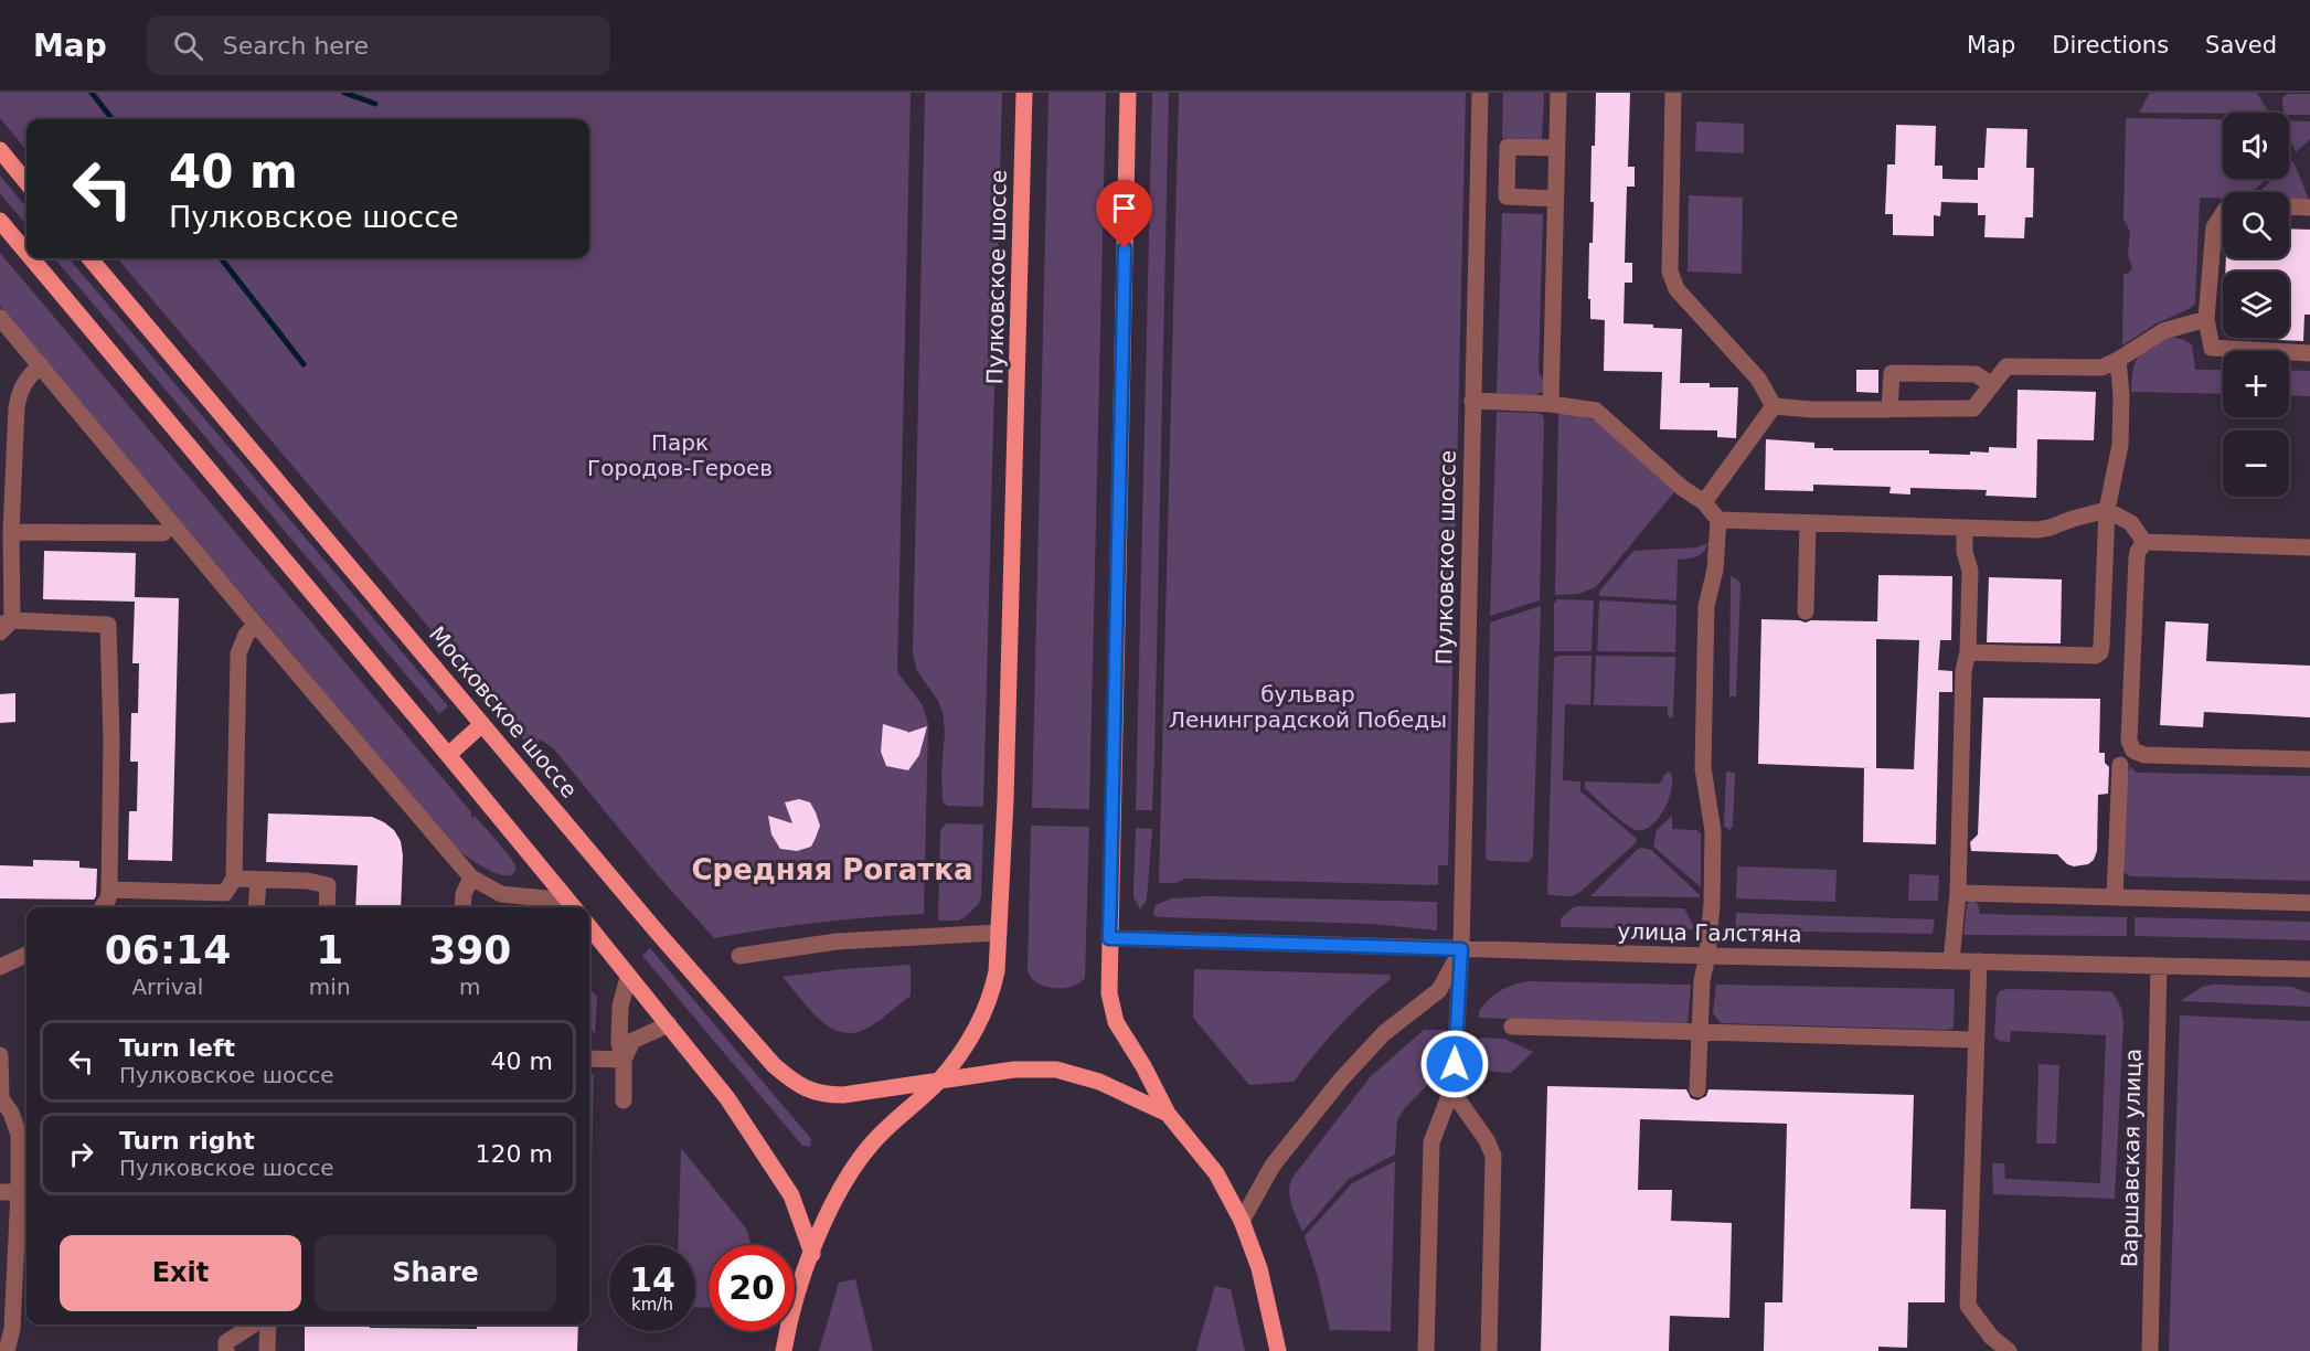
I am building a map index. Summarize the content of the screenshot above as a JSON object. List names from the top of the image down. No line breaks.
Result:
{"streets":{"main road":["Пулковское шоссе","Московское шоссе"],"street":["улица Галстяна","Варшавская улица"]},"crossings":[["Пулковское шоссе","Московское шоссе"],["Пулковское шоссе","улица Галстяна"],["улица Галстяна","Варшавская улица"]],"districts":["Средняя Рогатка"],"parks":["Парк Городов-Героев","бульвар Ленинградской Победы"],"page":{"header":"Map","search":"Search here","nav":["Map","Directions","Saved"],"map_buttons":["+","−"],"turn":["40 m","Пулковское шоссе"],"eta":["06:14","Arrival","1","min","390","m"],"list":[{"name":"Turn left","note":"Пулковское шоссе","value":"40 m"},{"name":"Turn right","note":"Пулковское шоссе","value":"120 m"}],"buttons":["Exit","Share"],"speed":"14 km/h","limit":"20"}}
